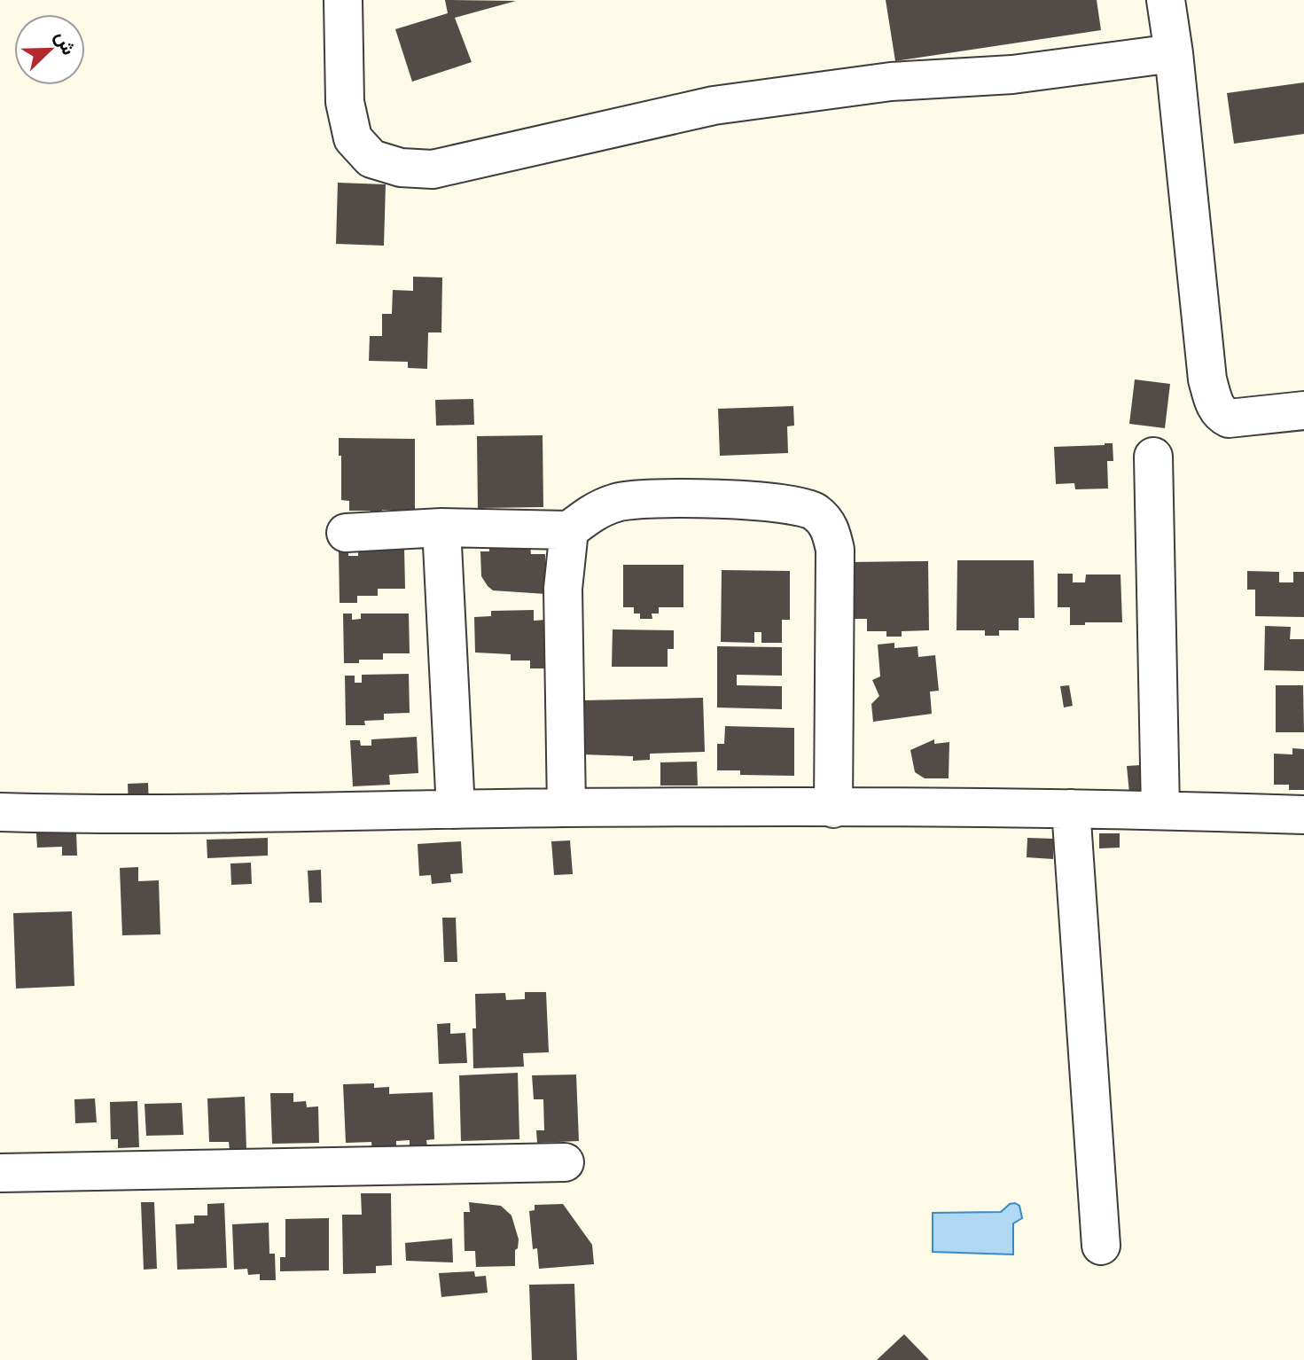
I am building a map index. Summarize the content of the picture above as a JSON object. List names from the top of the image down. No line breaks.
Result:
{"north":"top right"}
